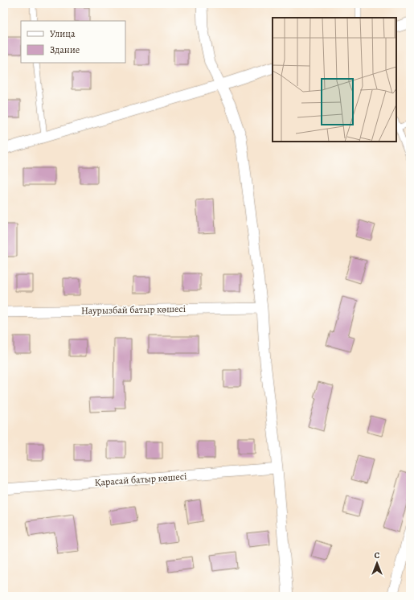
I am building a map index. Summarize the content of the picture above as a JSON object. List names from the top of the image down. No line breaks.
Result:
{"streets":{"street":["Наурызбай батыр көшесі","Қарасай батыр көшесі"]},"legend":["Улица","Здание"],"north":"top"}
